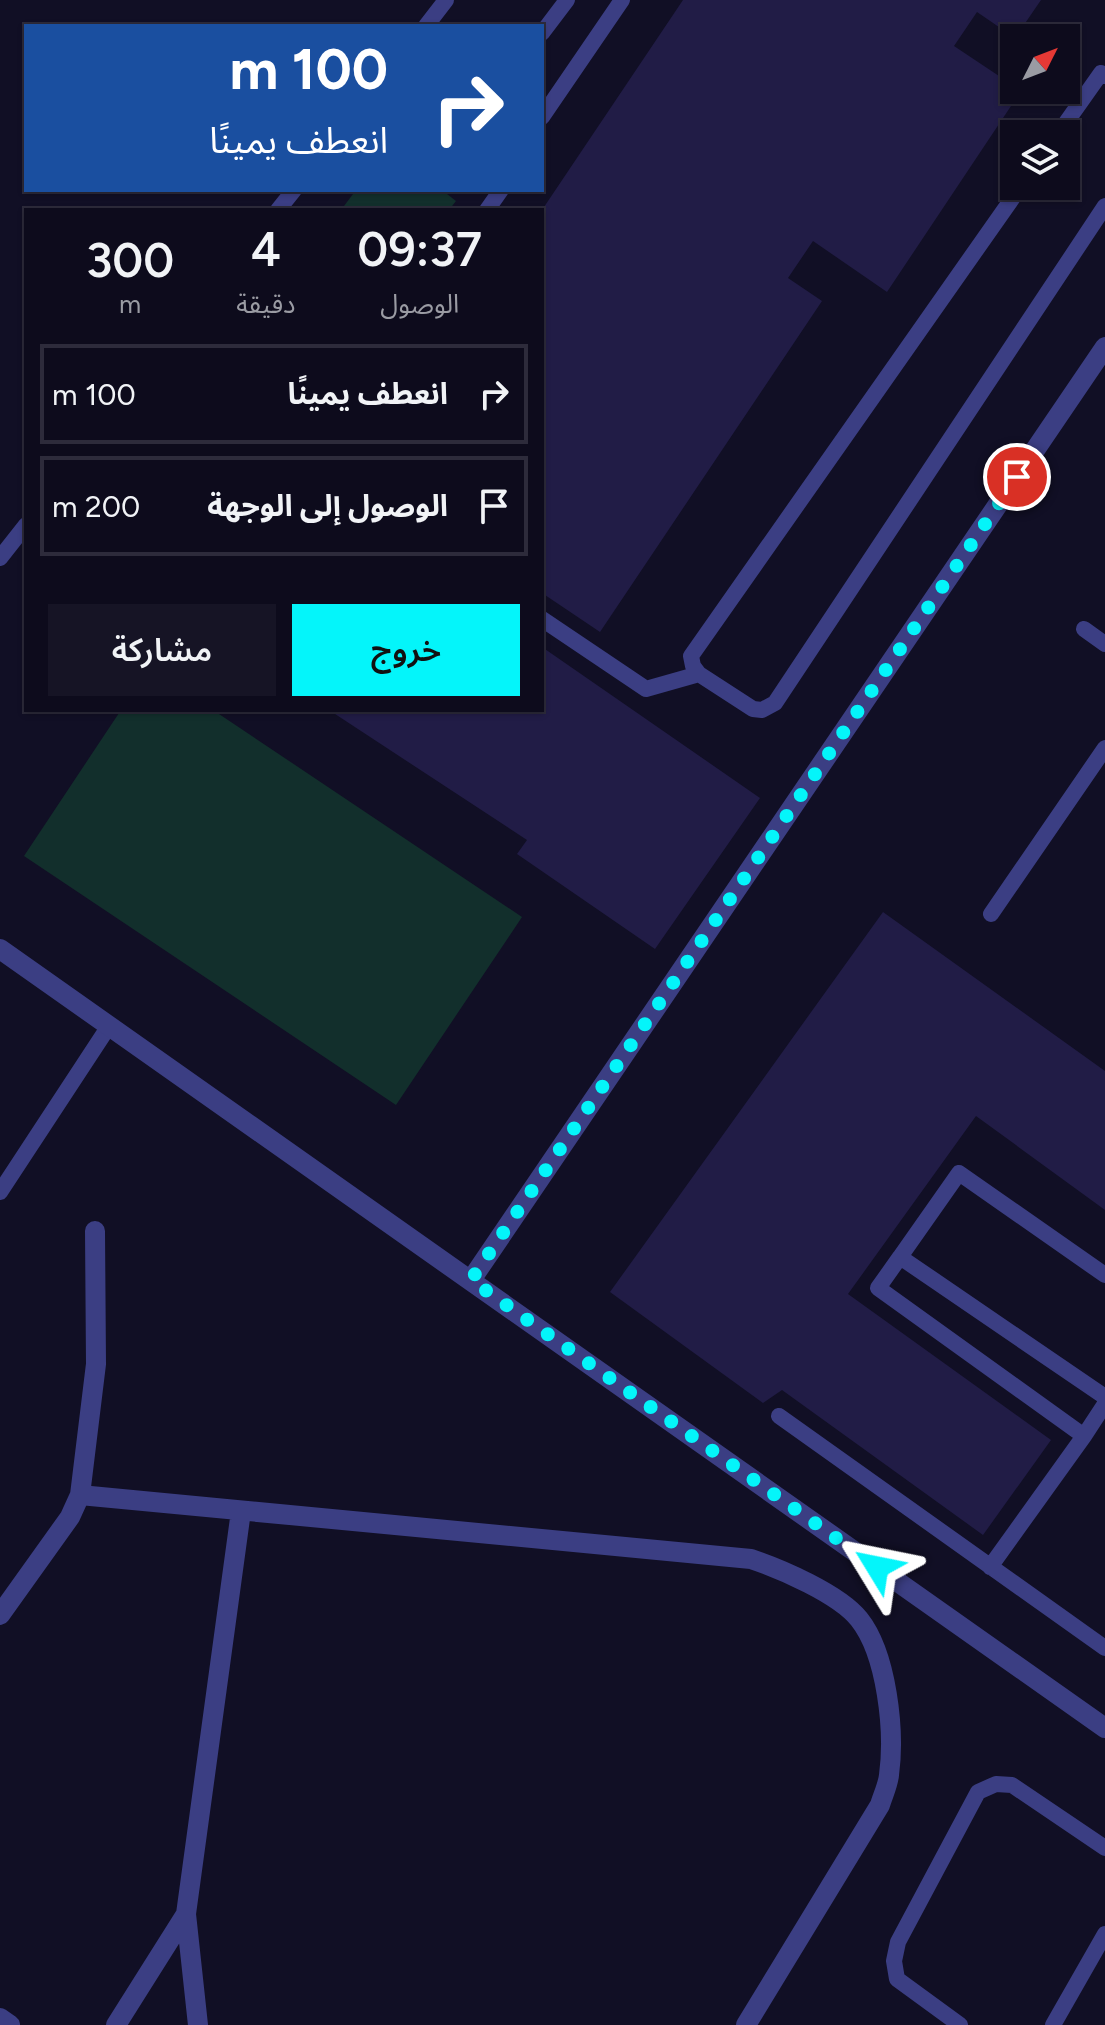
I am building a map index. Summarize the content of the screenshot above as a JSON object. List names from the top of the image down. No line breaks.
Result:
{"north":"top right","page":{"turn":["100 m","انعطف يمينًا"],"eta":["09:37","الوصول","4","دقيقة","300","m"],"list":[{"name":"انعطف يمينًا","value":"100 m"},{"name":"الوصول إلى الوجهة","value":"200 m"}],"buttons":["خروج","مشاركة"]}}
